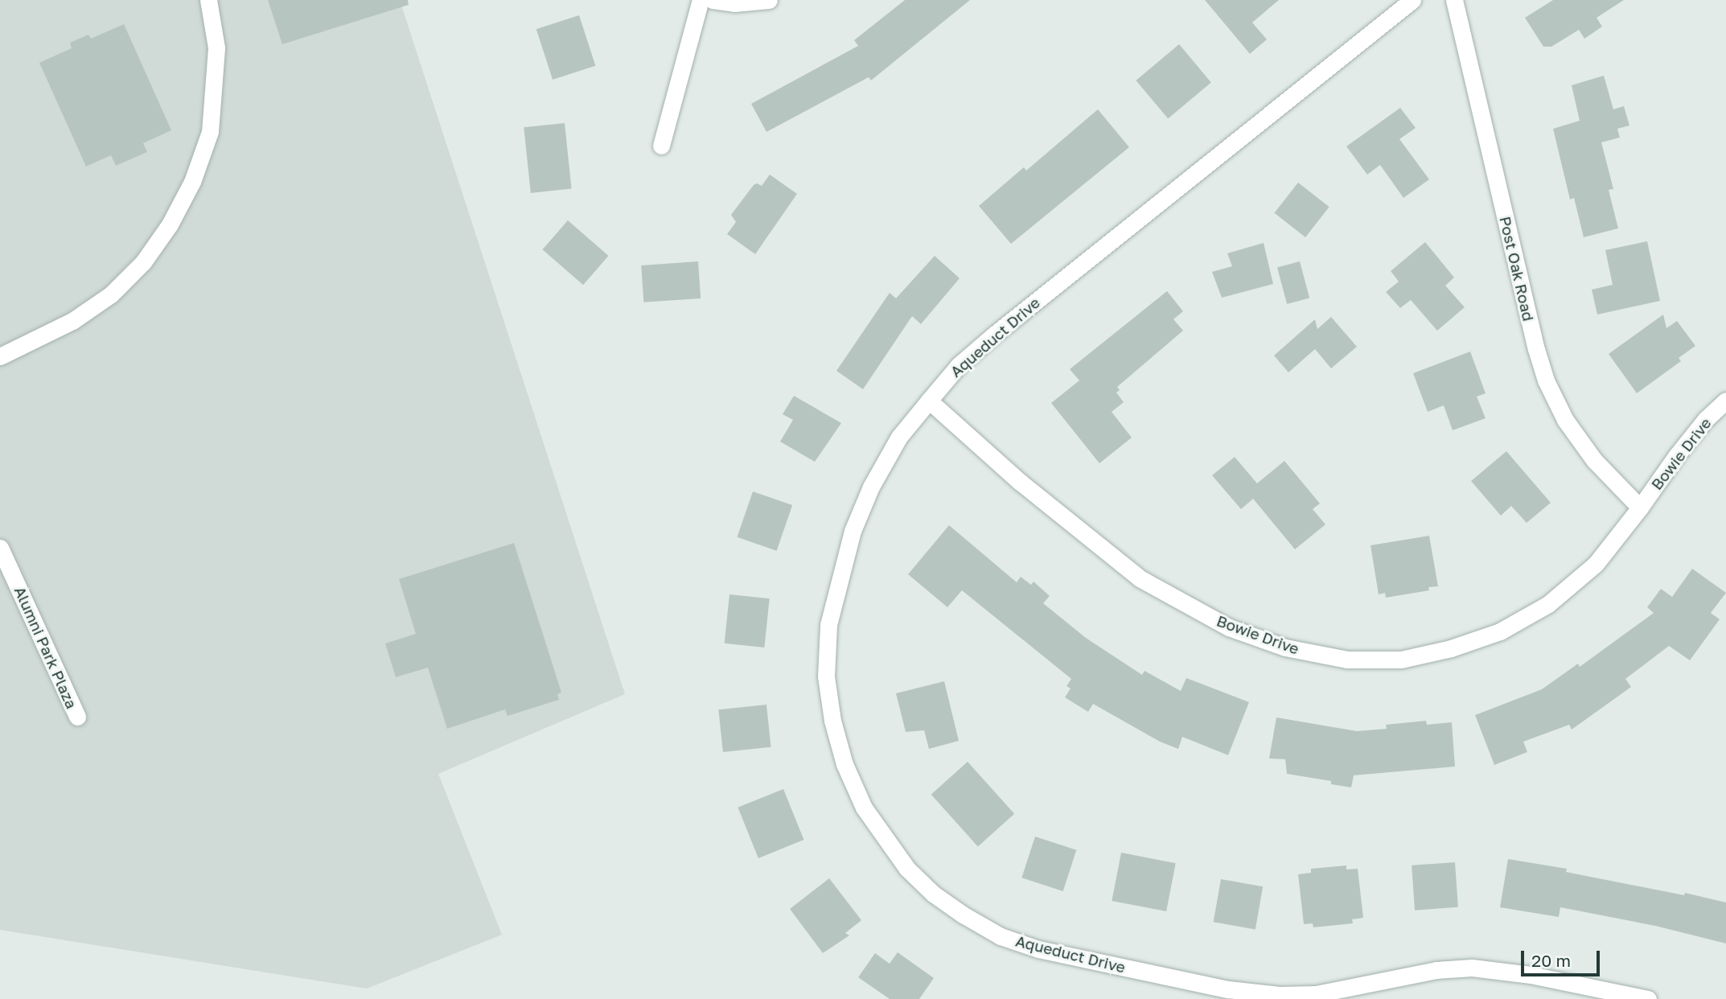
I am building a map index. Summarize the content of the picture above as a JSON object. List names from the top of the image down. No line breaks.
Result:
{"streets":{"street":["Post Oak Road","Aqueduct Drive","Bowie Drive","Alumni Park Plaza"]},"crossings":[["Post Oak Road","Bowie Drive"],["Aqueduct Drive","Bowie Drive"]],"scale_bar":"20 m"}
